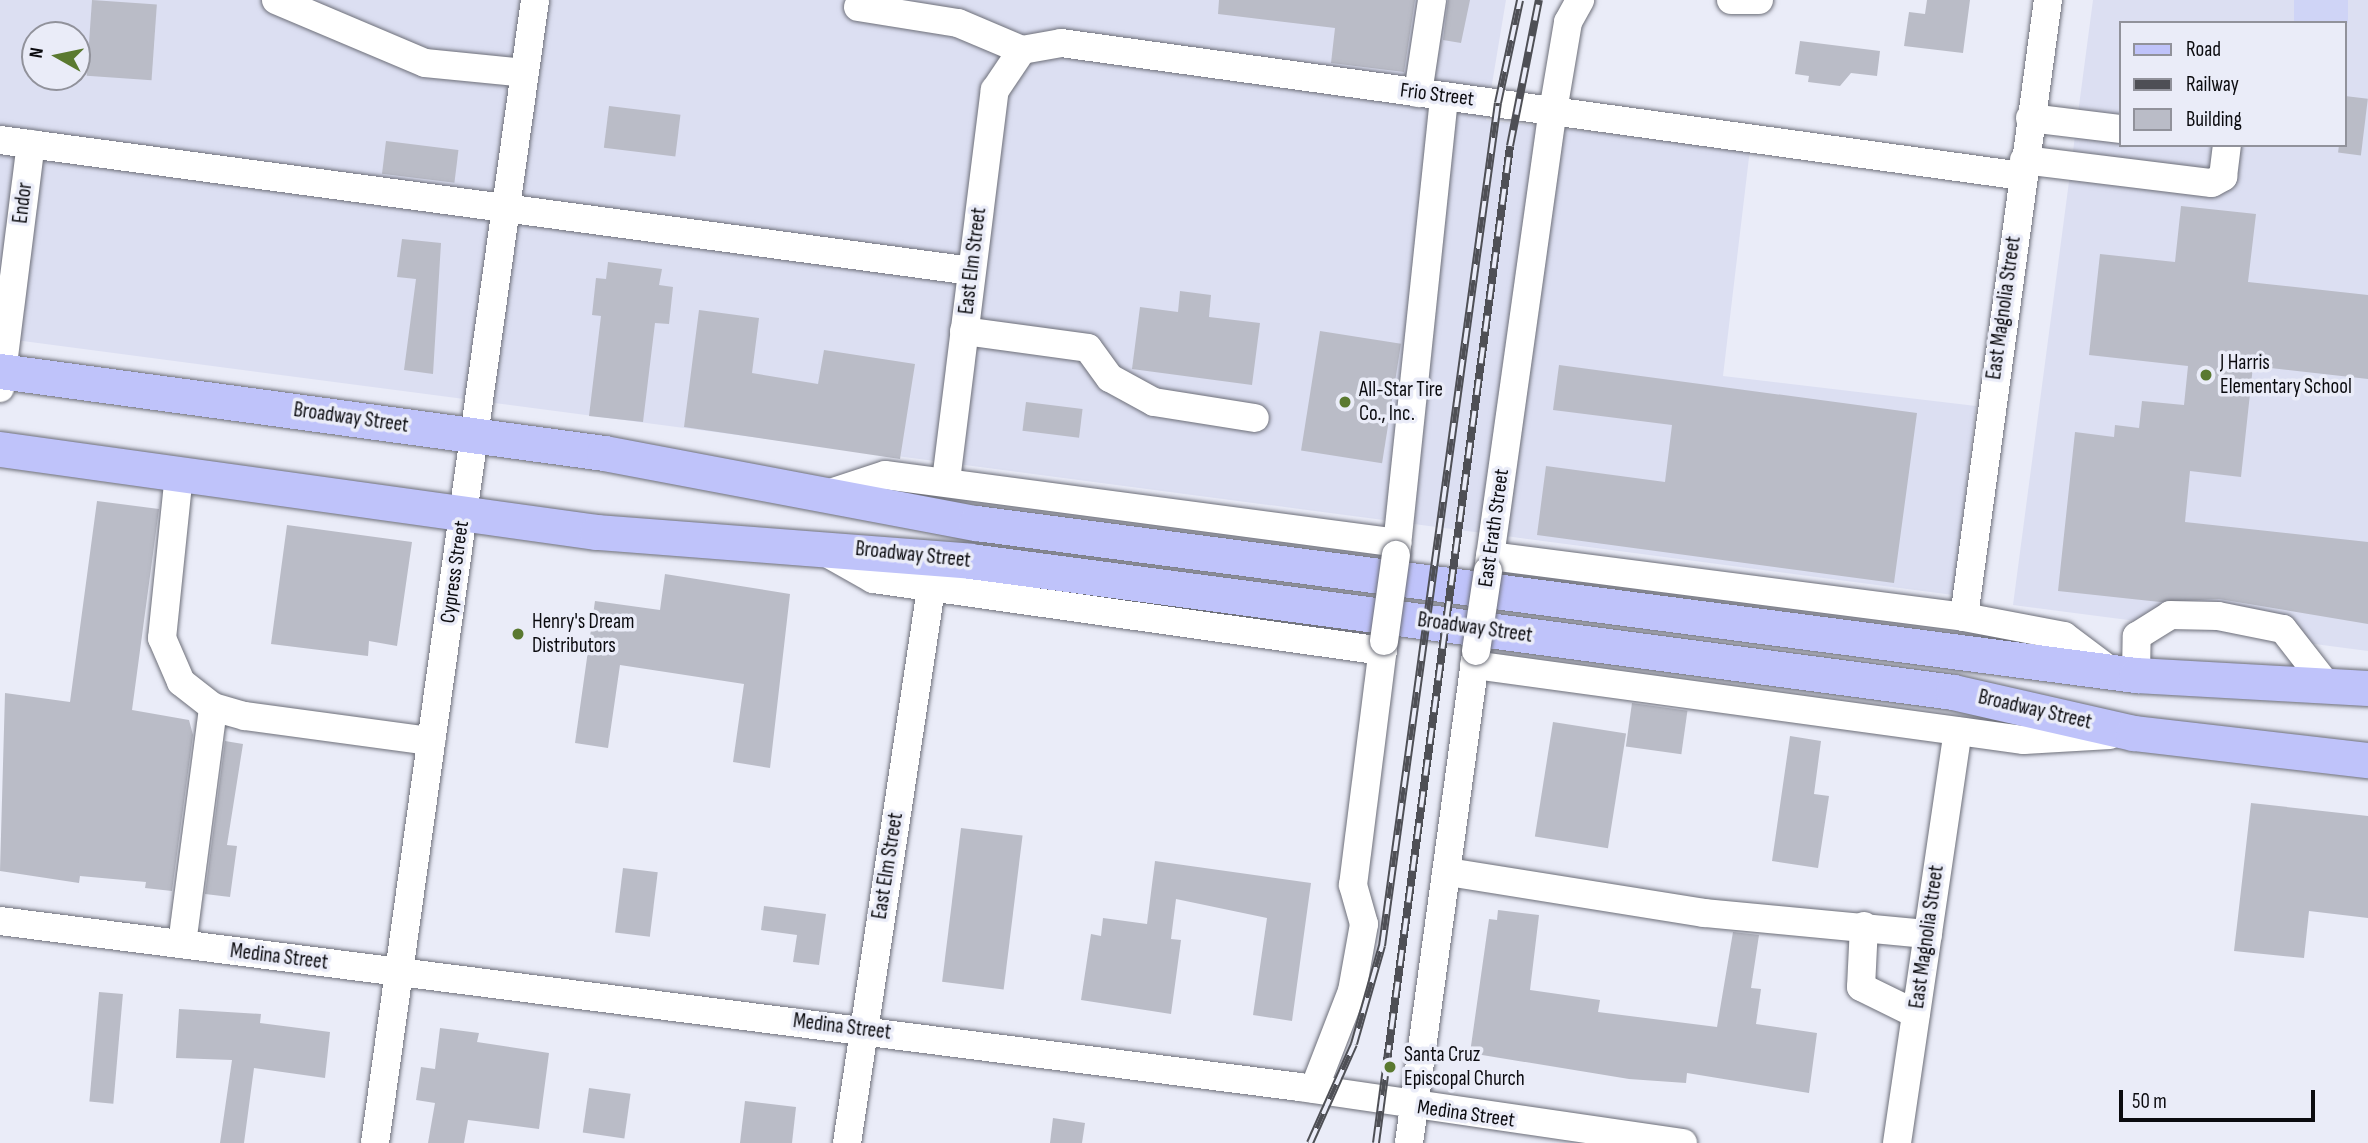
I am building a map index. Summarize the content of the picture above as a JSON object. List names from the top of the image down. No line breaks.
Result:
{"streets":{"main road":["Broadway Street"],"street":["Frio Street","Endor","East Elm Street","East Magnolia Street","East Erath Street","Cypress Street","Medina Street"]},"crossings":[["Frio Street","East Elm Street"],["Frio Street","East Magnolia Street"],["Frio Street","East Erath Street"],["Endor","Broadway Street"],["East Elm Street","Broadway Street"],["East Elm Street","Medina Street"],["East Magnolia Street","Broadway Street"],["Broadway Street","East Erath Street"],["Broadway Street","Cypress Street"],["East Erath Street","Medina Street"],["Cypress Street","Medina Street"]],"places":["J Harris Elementary School","All-Star Tire Co., Inc.","Henry's Dream Distributors","Santa Cruz Episcopal Church"],"legend":["Road","Railway","Building"],"scale_bar":"50 m","north":"left"}
